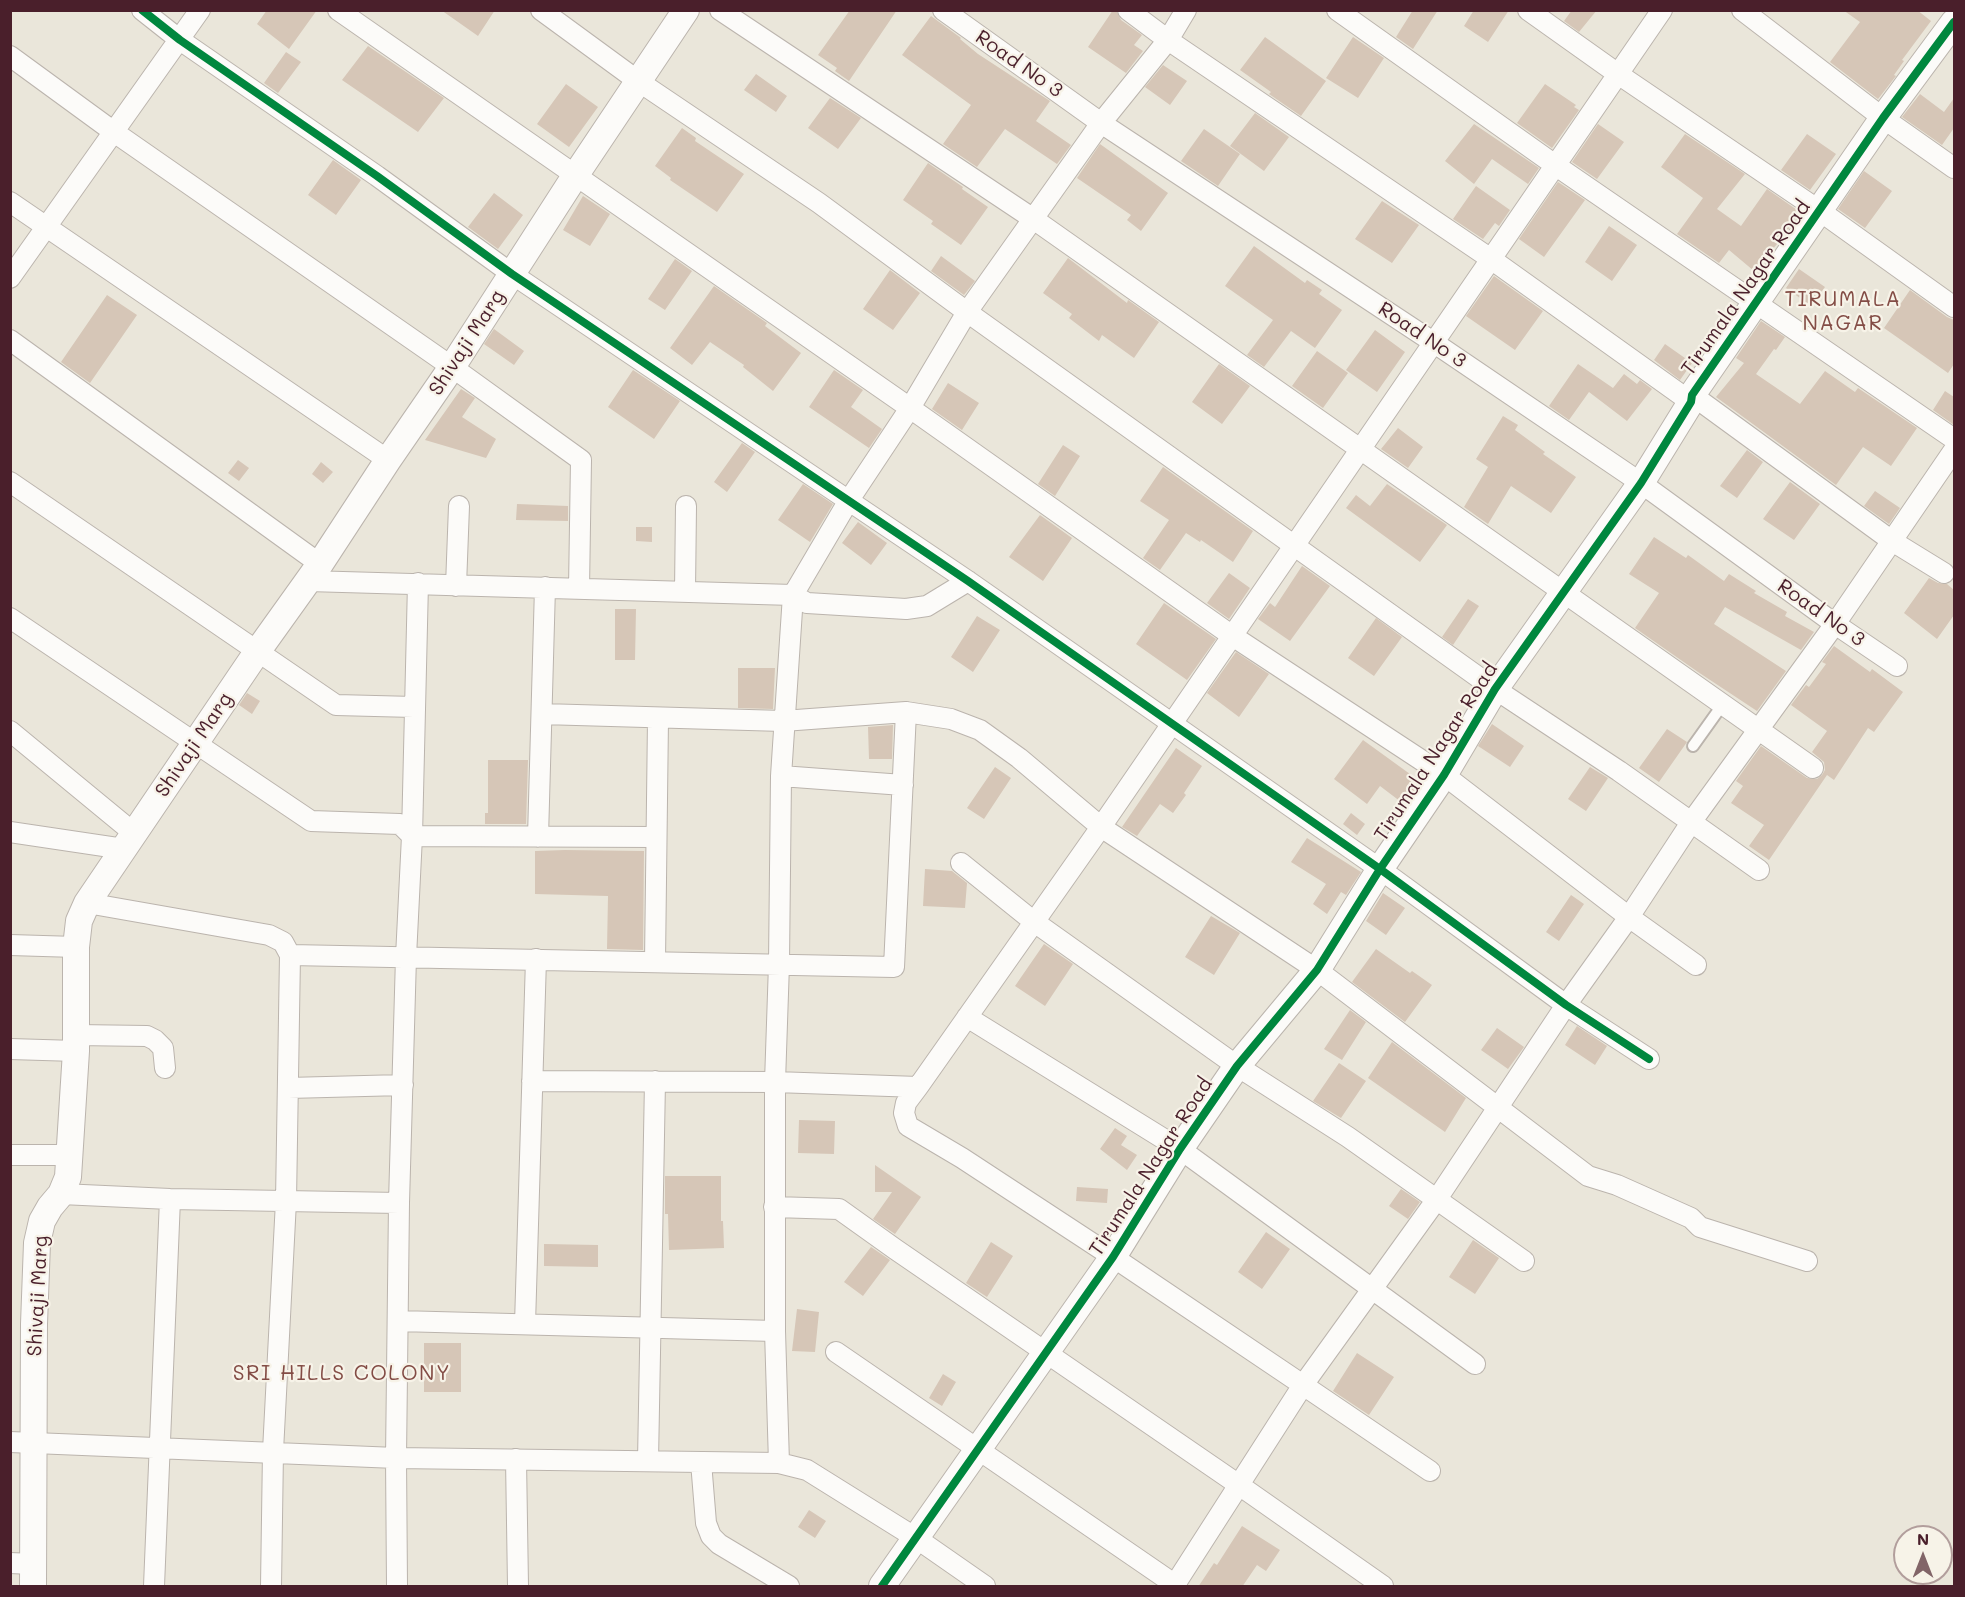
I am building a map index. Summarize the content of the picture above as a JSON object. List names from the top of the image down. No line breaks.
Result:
{"streets":{"street":["Road No 3","Tirumala Nagar Road","Shivaji Marg"]},"crossings":[["Road No 3","Tirumala Nagar Road"]],"districts":["TIRUMALA NAGAR","SRI HILLS COLONY"],"north":"top"}
